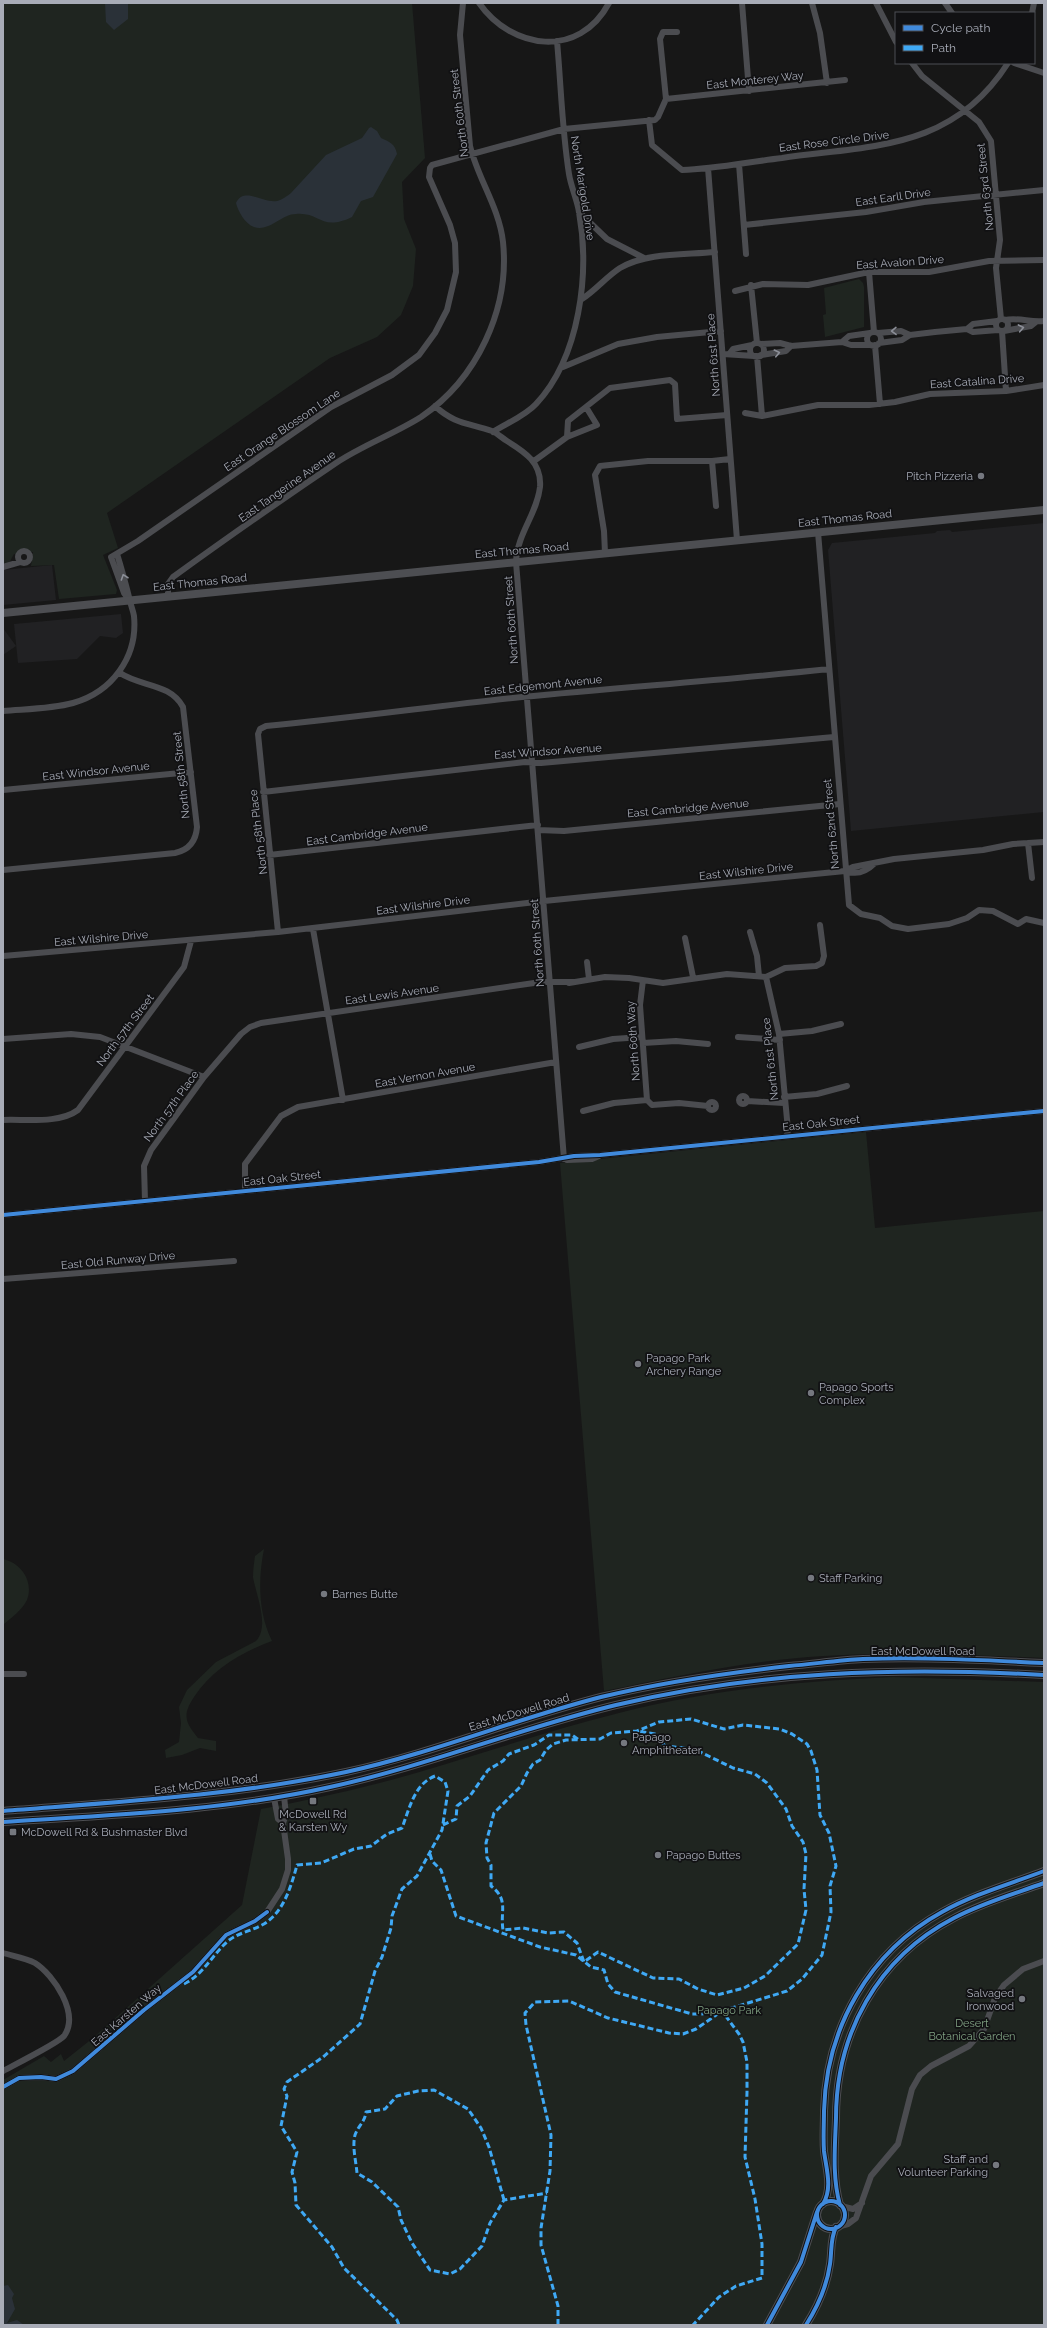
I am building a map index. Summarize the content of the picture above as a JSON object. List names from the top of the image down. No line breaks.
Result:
{"streets":{"main road":["East Thomas Road","East McDowell Road"],"street":["East Monterey Way","North 60th Street","East Rose Circle Drive","North 63rd Street","North Marigold Drive","East Earll Drive","East Avalon Drive","North 61st Place","East Catalina Drive","East Orange Blossom Lane","East Tangerine Avenue","East Edgemont Avenue","East Windsor Avenue","North 58th Street","East Cambridge Avenue","North 62nd Street","North 58th Place","East Wilshire Drive","East Lewis Avenue","North 57th Street","North 60th Way","East Vernon Avenue","North 57th Place","East Oak Street","East Old Runway Drive","East Karsten Way"]},"crossings":[["North 60th Street","East Orange Blossom Lane"],["North 60th Street","East Tangerine Avenue"],["North 60th Street","East Thomas Road"],["North 60th Street","East Edgemont Avenue"],["North 60th Street","East Windsor Avenue"],["North 60th Street","East Cambridge Avenue"],["North 60th Street","East Wilshire Drive"],["North 60th Street","East Lewis Avenue"],["North 60th Street","East Vernon Avenue"],["North 60th Street","East Oak Street"],["East Rose Circle Drive","North 63rd Street"],["East Rose Circle Drive","North 61st Place"],["North 63rd Street","East Earll Drive"],["North 63rd Street","East Avalon Drive"],["North 61st Place","East Thomas Road"],["North 61st Place","East Lewis Avenue"],["North 61st Place","East Oak Street"],["East Orange Blossom Lane","East Thomas Road"],["East Tangerine Avenue","East Thomas Road"],["East Thomas Road","North 62nd Street"],["East Edgemont Avenue","North 62nd Street"],["East Edgemont Avenue","North 58th Place"],["East Windsor Avenue","North 58th Street"],["East Windsor Avenue","North 62nd Street"],["East Windsor Avenue","North 58th Place"],["East Cambridge Avenue","North 62nd Street"],["East Cambridge Avenue","North 58th Place"],["North 62nd Street","East Wilshire Drive"],["North 58th Place","East Wilshire Drive"],["East Wilshire Drive","North 57th Street"],["East Lewis Avenue","North 60th Way"],["East Lewis Avenue","North 57th Place"],["East Vernon Avenue","East Oak Street"],["North 57th Place","East Oak Street"],["East McDowell Road","East Karsten Way"]],"parks":["Papago Park","Desert Botanical Garden"],"places":{"other":["Pitch Pizzeria","Papago Park Archery Range","Papago Sports Complex","Staff Parking","Barnes Butte","Papago Amphitheater","Papago Buttes","Salvaged Ironwood","Staff and Volunteer Parking"],"transit":["McDowell Rd & Karsten Wy","McDowell Rd & Bushmaster Blvd"]},"legend":["Cycle path","Path"]}
